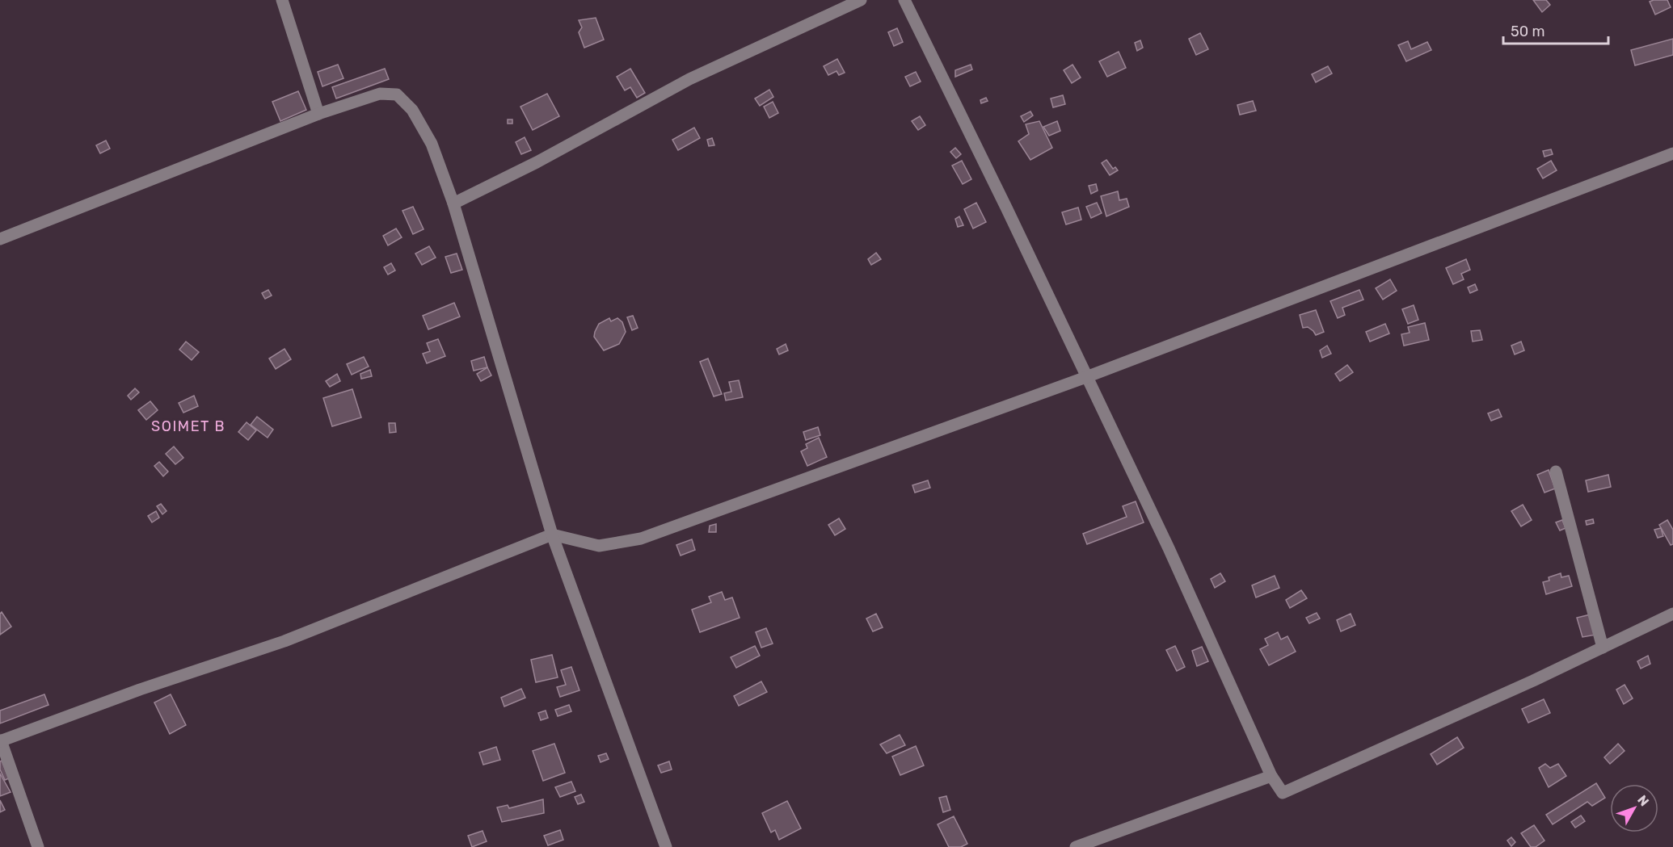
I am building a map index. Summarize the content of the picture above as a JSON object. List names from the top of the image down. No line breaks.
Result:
{"districts":["SOIMET B"],"scale_bar":"50 m","north":"top right"}
